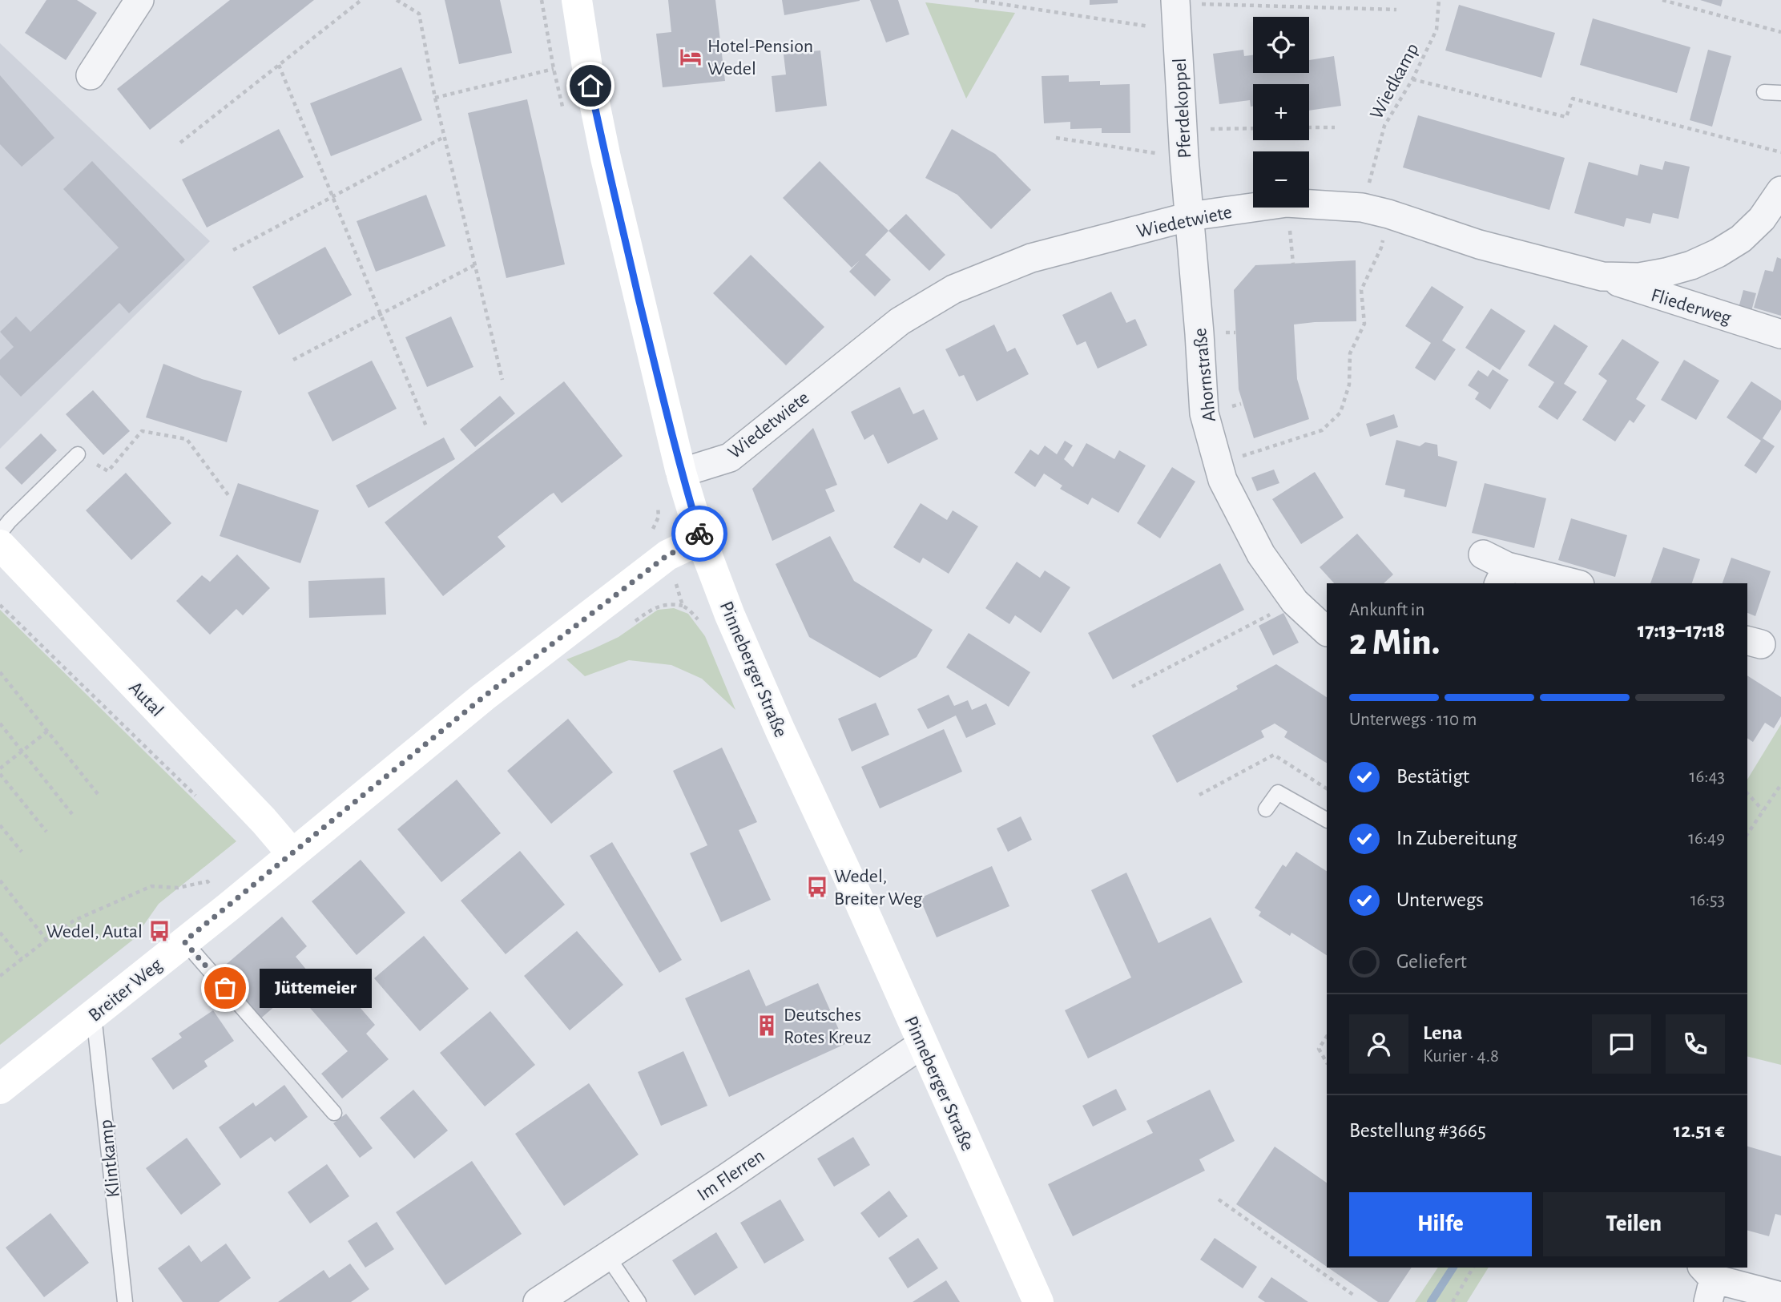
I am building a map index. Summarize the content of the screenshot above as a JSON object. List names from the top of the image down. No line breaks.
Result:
{"streets":{"main road":["Pinneberger Straße","Autal","Breiter Weg"],"street":["Pferdekoppel","Wiedetwiete","Fliederweg","Ahornstraße","Im Flerren"],"lane":["Klintkamp"],"path":["Wiedkamp"]},"crossings":[["Wiedkamp","Wiedetwiete"],["Wiedkamp","Ahornstraße"],["Pferdekoppel","Wiedetwiete"],["Pferdekoppel","Ahornstraße"],["Wiedetwiete","Fliederweg"],["Wiedetwiete","Ahornstraße"],["Wiedetwiete","Pinneberger Straße"],["Pinneberger Straße","Breiter Weg"],["Pinneberger Straße","Im Flerren"],["Autal","Breiter Weg"],["Breiter Weg","Klintkamp"]],"places":{"hotel":["Hotel-Pension Wedel"],"bus stop":["Wedel, Breiter Weg","Wedel, Autal"],"other":["Jüttemeier"],"building":["Deutsches Rotes Kreuz"]},"page":{"map_buttons":["+","−"],"heading":["2 Min.","Ankunft in","17:13–17:18"],"panel":["Lena","Kurier · 4.8","Bestellung #3665","12.51 €"],"bar":"Unterwegs · 110 m","list":[["Bestätigt","16:43"],["In Zubereitung","16:49"],["Unterwegs","16:53"],"Geliefert"],"bubble":"Jüttemeier","buttons":["Hilfe","Teilen"]}}
